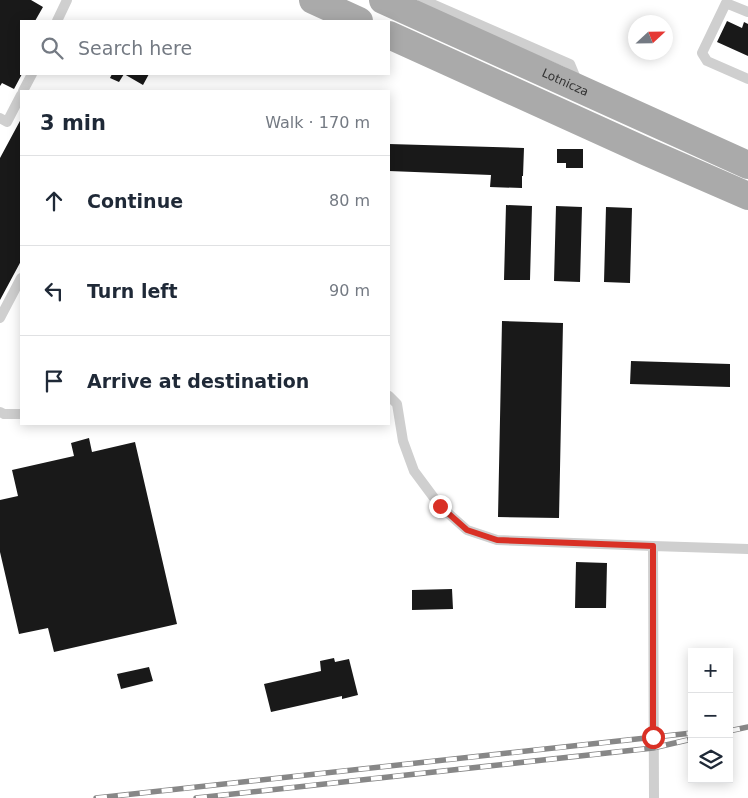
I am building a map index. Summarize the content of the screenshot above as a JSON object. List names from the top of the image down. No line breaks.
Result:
{"streets":{"main road":["Lotnicza"]},"north":"right","page":{"search":"Search here","heading":["3 min","Walk · 170 m"],"list":[["Continue","80 m"],["Turn left","90 m"],"Arrive at destination"],"map_buttons":["+","−"]}}
